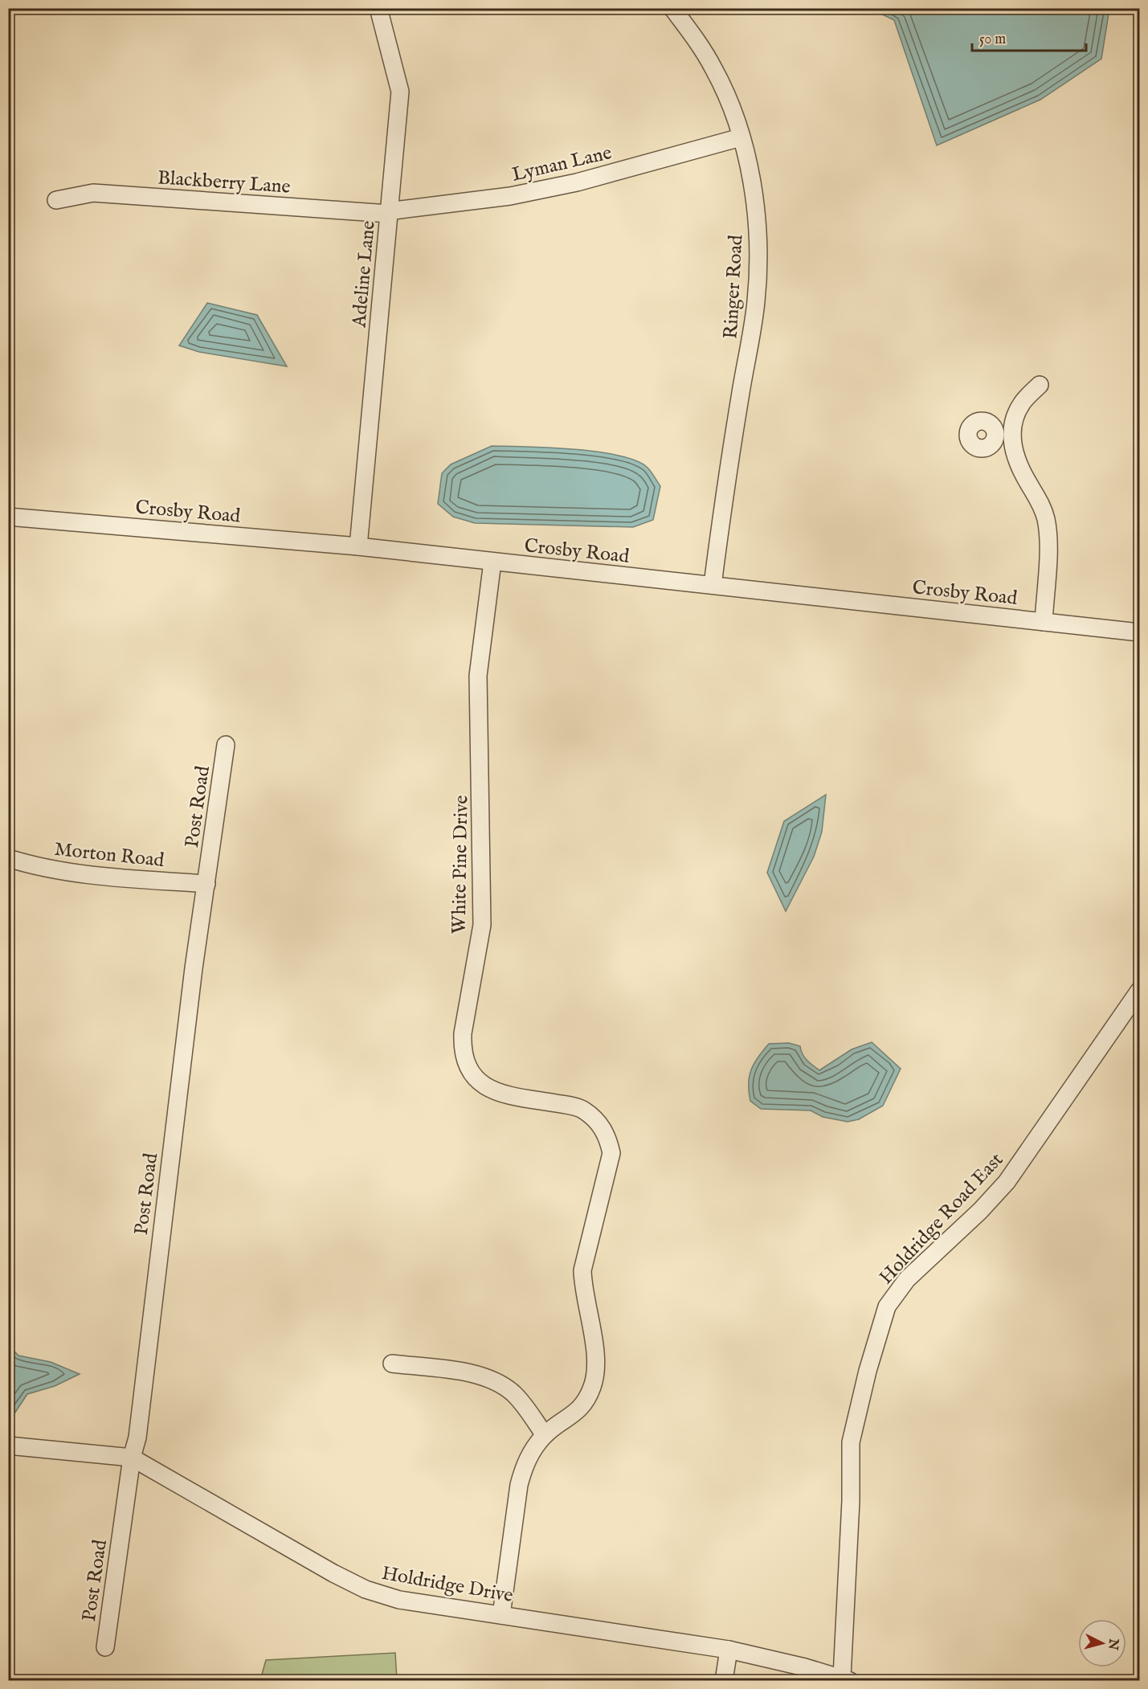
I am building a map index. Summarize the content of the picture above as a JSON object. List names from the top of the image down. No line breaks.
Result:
{"streets":{"street":["Lyman Lane","Blackberry Lane","Adeline Lane","Ringer Road","Crosby Road","Post Road","Morton Road","White Pine Drive","Holdridge Road East","Holdridge Drive"]},"crossings":[["Lyman Lane","Blackberry Lane"],["Lyman Lane","Adeline Lane"],["Lyman Lane","Ringer Road"],["Blackberry Lane","Adeline Lane"],["Adeline Lane","Crosby Road"],["Ringer Road","Crosby Road"],["Crosby Road","White Pine Drive"],["Post Road","Morton Road"],["Post Road","Holdridge Drive"],["White Pine Drive","Holdridge Drive"],["Holdridge Road East","Holdridge Drive"]],"scale_bar":"50 m","north":"right"}
